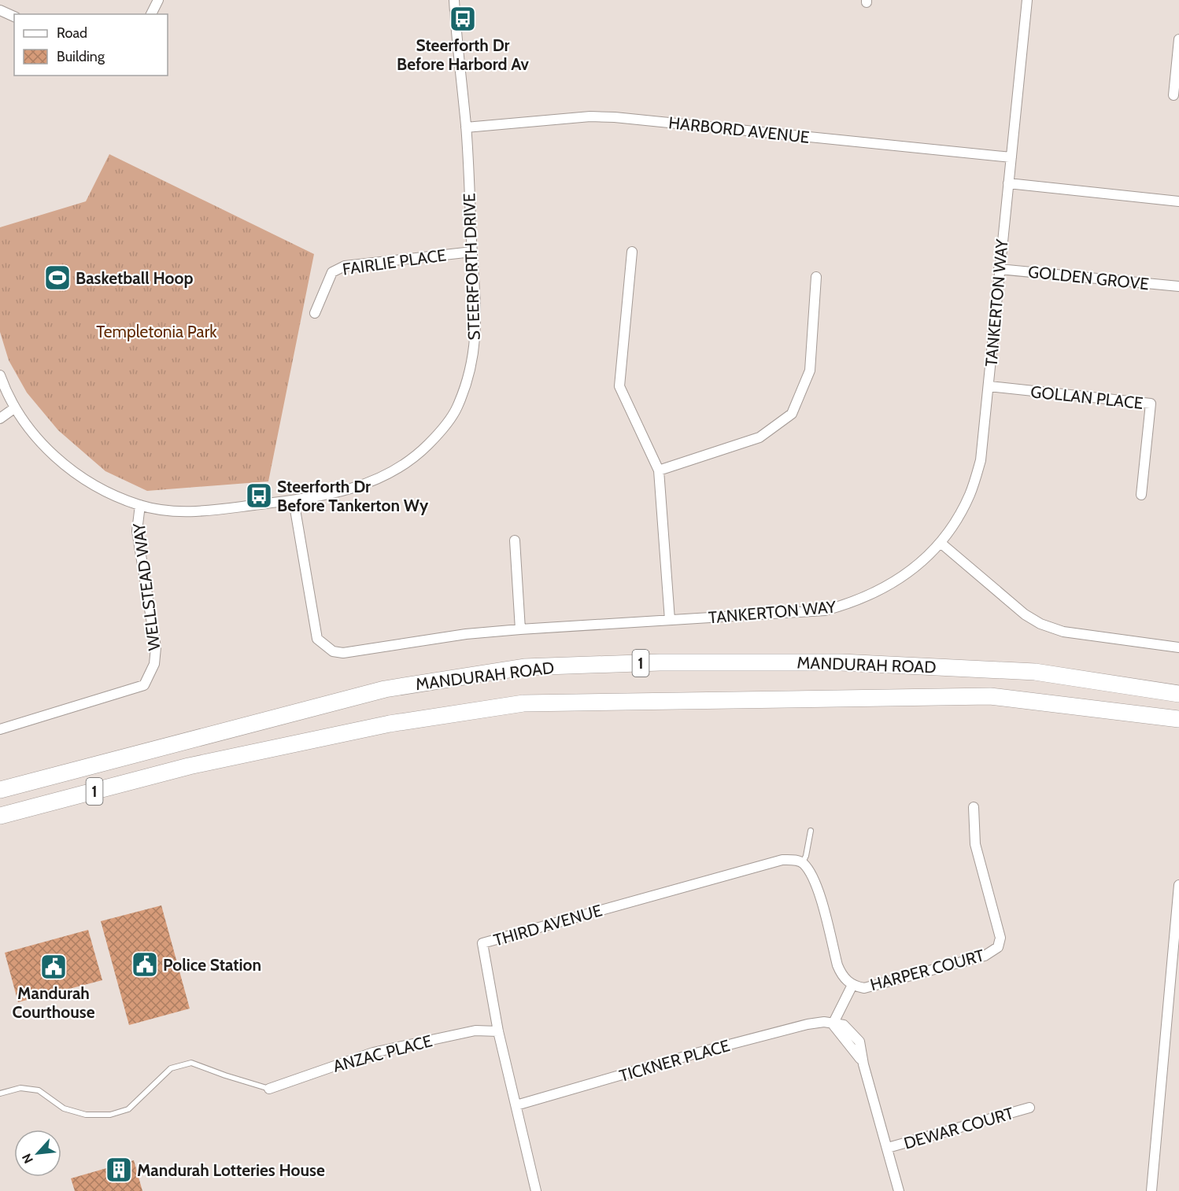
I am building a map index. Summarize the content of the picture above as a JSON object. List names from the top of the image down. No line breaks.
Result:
{"streets":{"highway":["1","MANDURAH ROAD"],"street":["HARBORD AVENUE","FAIRLIE PLACE","STEERFORTH DRIVE","GOLDEN GROVE","TANKERTON WAY","GOLLAN PLACE","WELLSTEAD WAY","THIRD AVENUE","HARPER COURT","ANZAC PLACE","TICKNER PLACE","DEWAR COURT"]},"crossings":[["HARBORD AVENUE","STEERFORTH DRIVE"],["HARBORD AVENUE","TANKERTON WAY"],["FAIRLIE PLACE","STEERFORTH DRIVE"],["STEERFORTH DRIVE","TANKERTON WAY"],["STEERFORTH DRIVE","WELLSTEAD WAY"],["GOLDEN GROVE","TANKERTON WAY"],["TANKERTON WAY","GOLLAN PLACE"],["THIRD AVENUE","ANZAC PLACE"],["THIRD AVENUE","TICKNER PLACE"]],"parks":["Templetonia Park"],"places":{"bus stop":["Steerforth Dr Before Harbord Av","Steerforth Dr Before Tankerton Wy"],"sports":["Basketball Hoop"],"public building":["Police Station","Mandurah Courthouse"],"building":["Mandurah Lotteries House"]},"legend":["Road","Building"],"north":"bottom left"}
